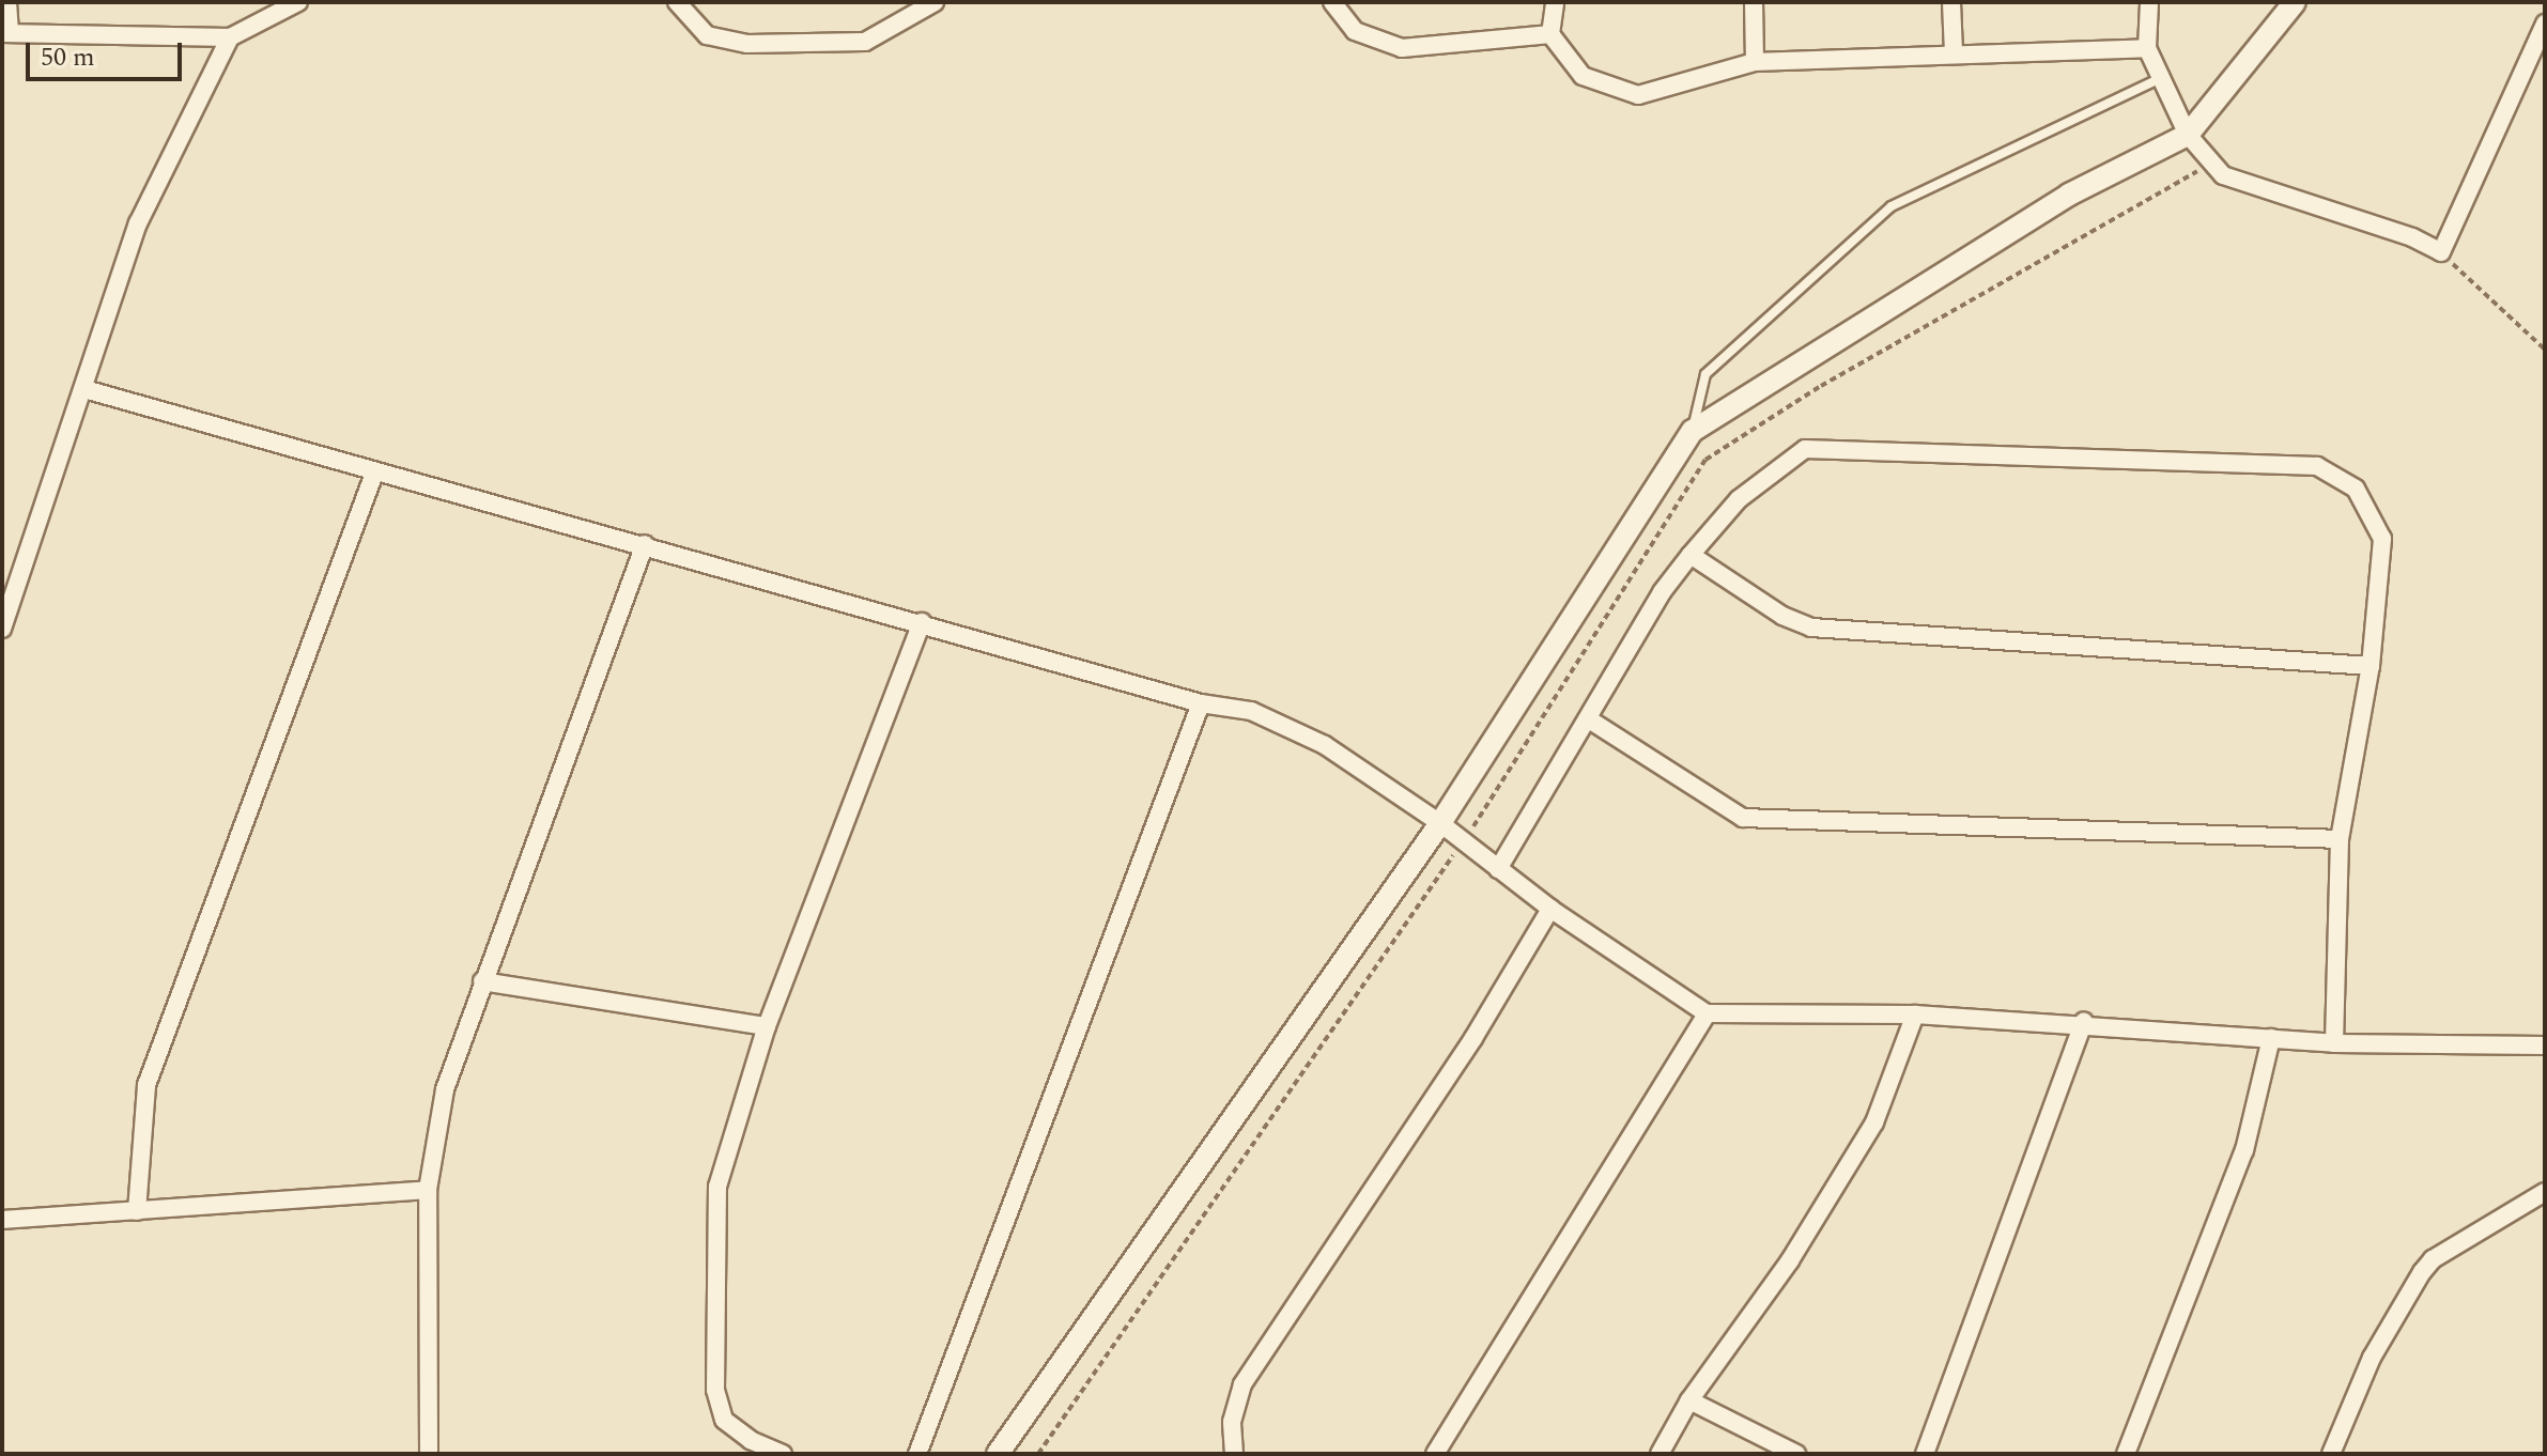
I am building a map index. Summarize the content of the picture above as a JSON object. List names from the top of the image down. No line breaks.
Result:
{"scale_bar":"50 m"}
